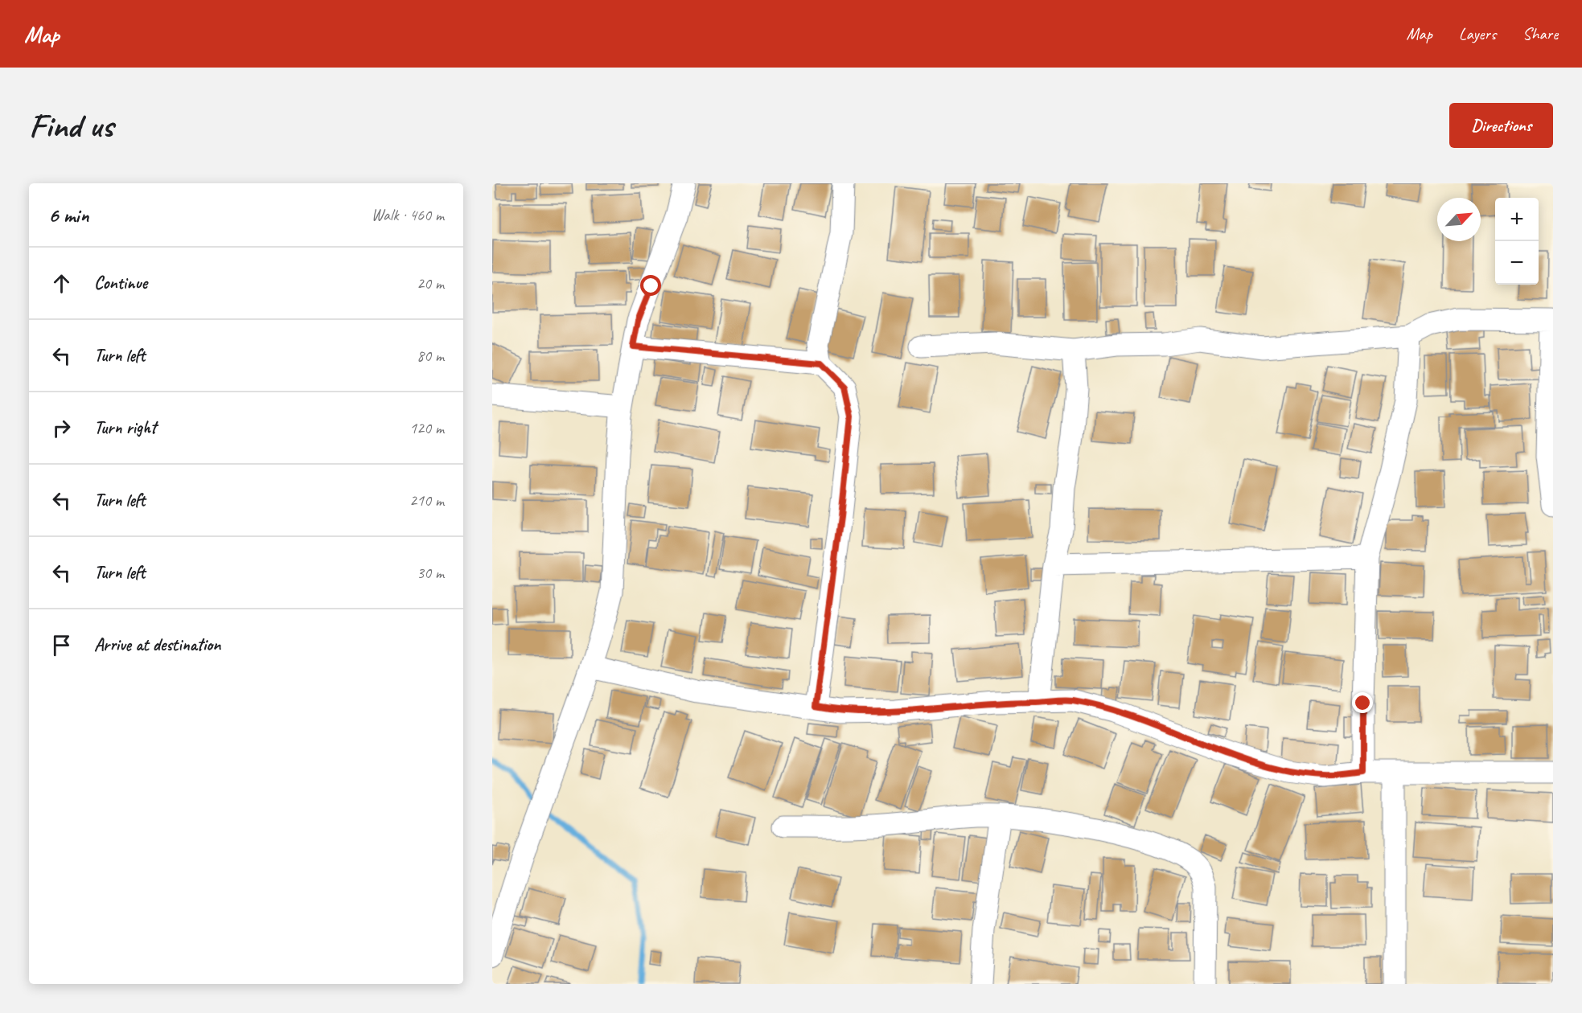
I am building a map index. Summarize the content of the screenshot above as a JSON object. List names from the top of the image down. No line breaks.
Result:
{"north":"top right","page":{"header":"Map","nav":["Map","Layers","Share"],"buttons":"Directions","title":"Find us","heading":["6 min","Walk · 460 m"],"map_buttons":["+","−"],"list":[["Continue","20 m"],["Turn left","80 m"],["Turn right","120 m"],["Turn left","210 m"],["Turn left","30 m"],"Arrive at destination"]}}
